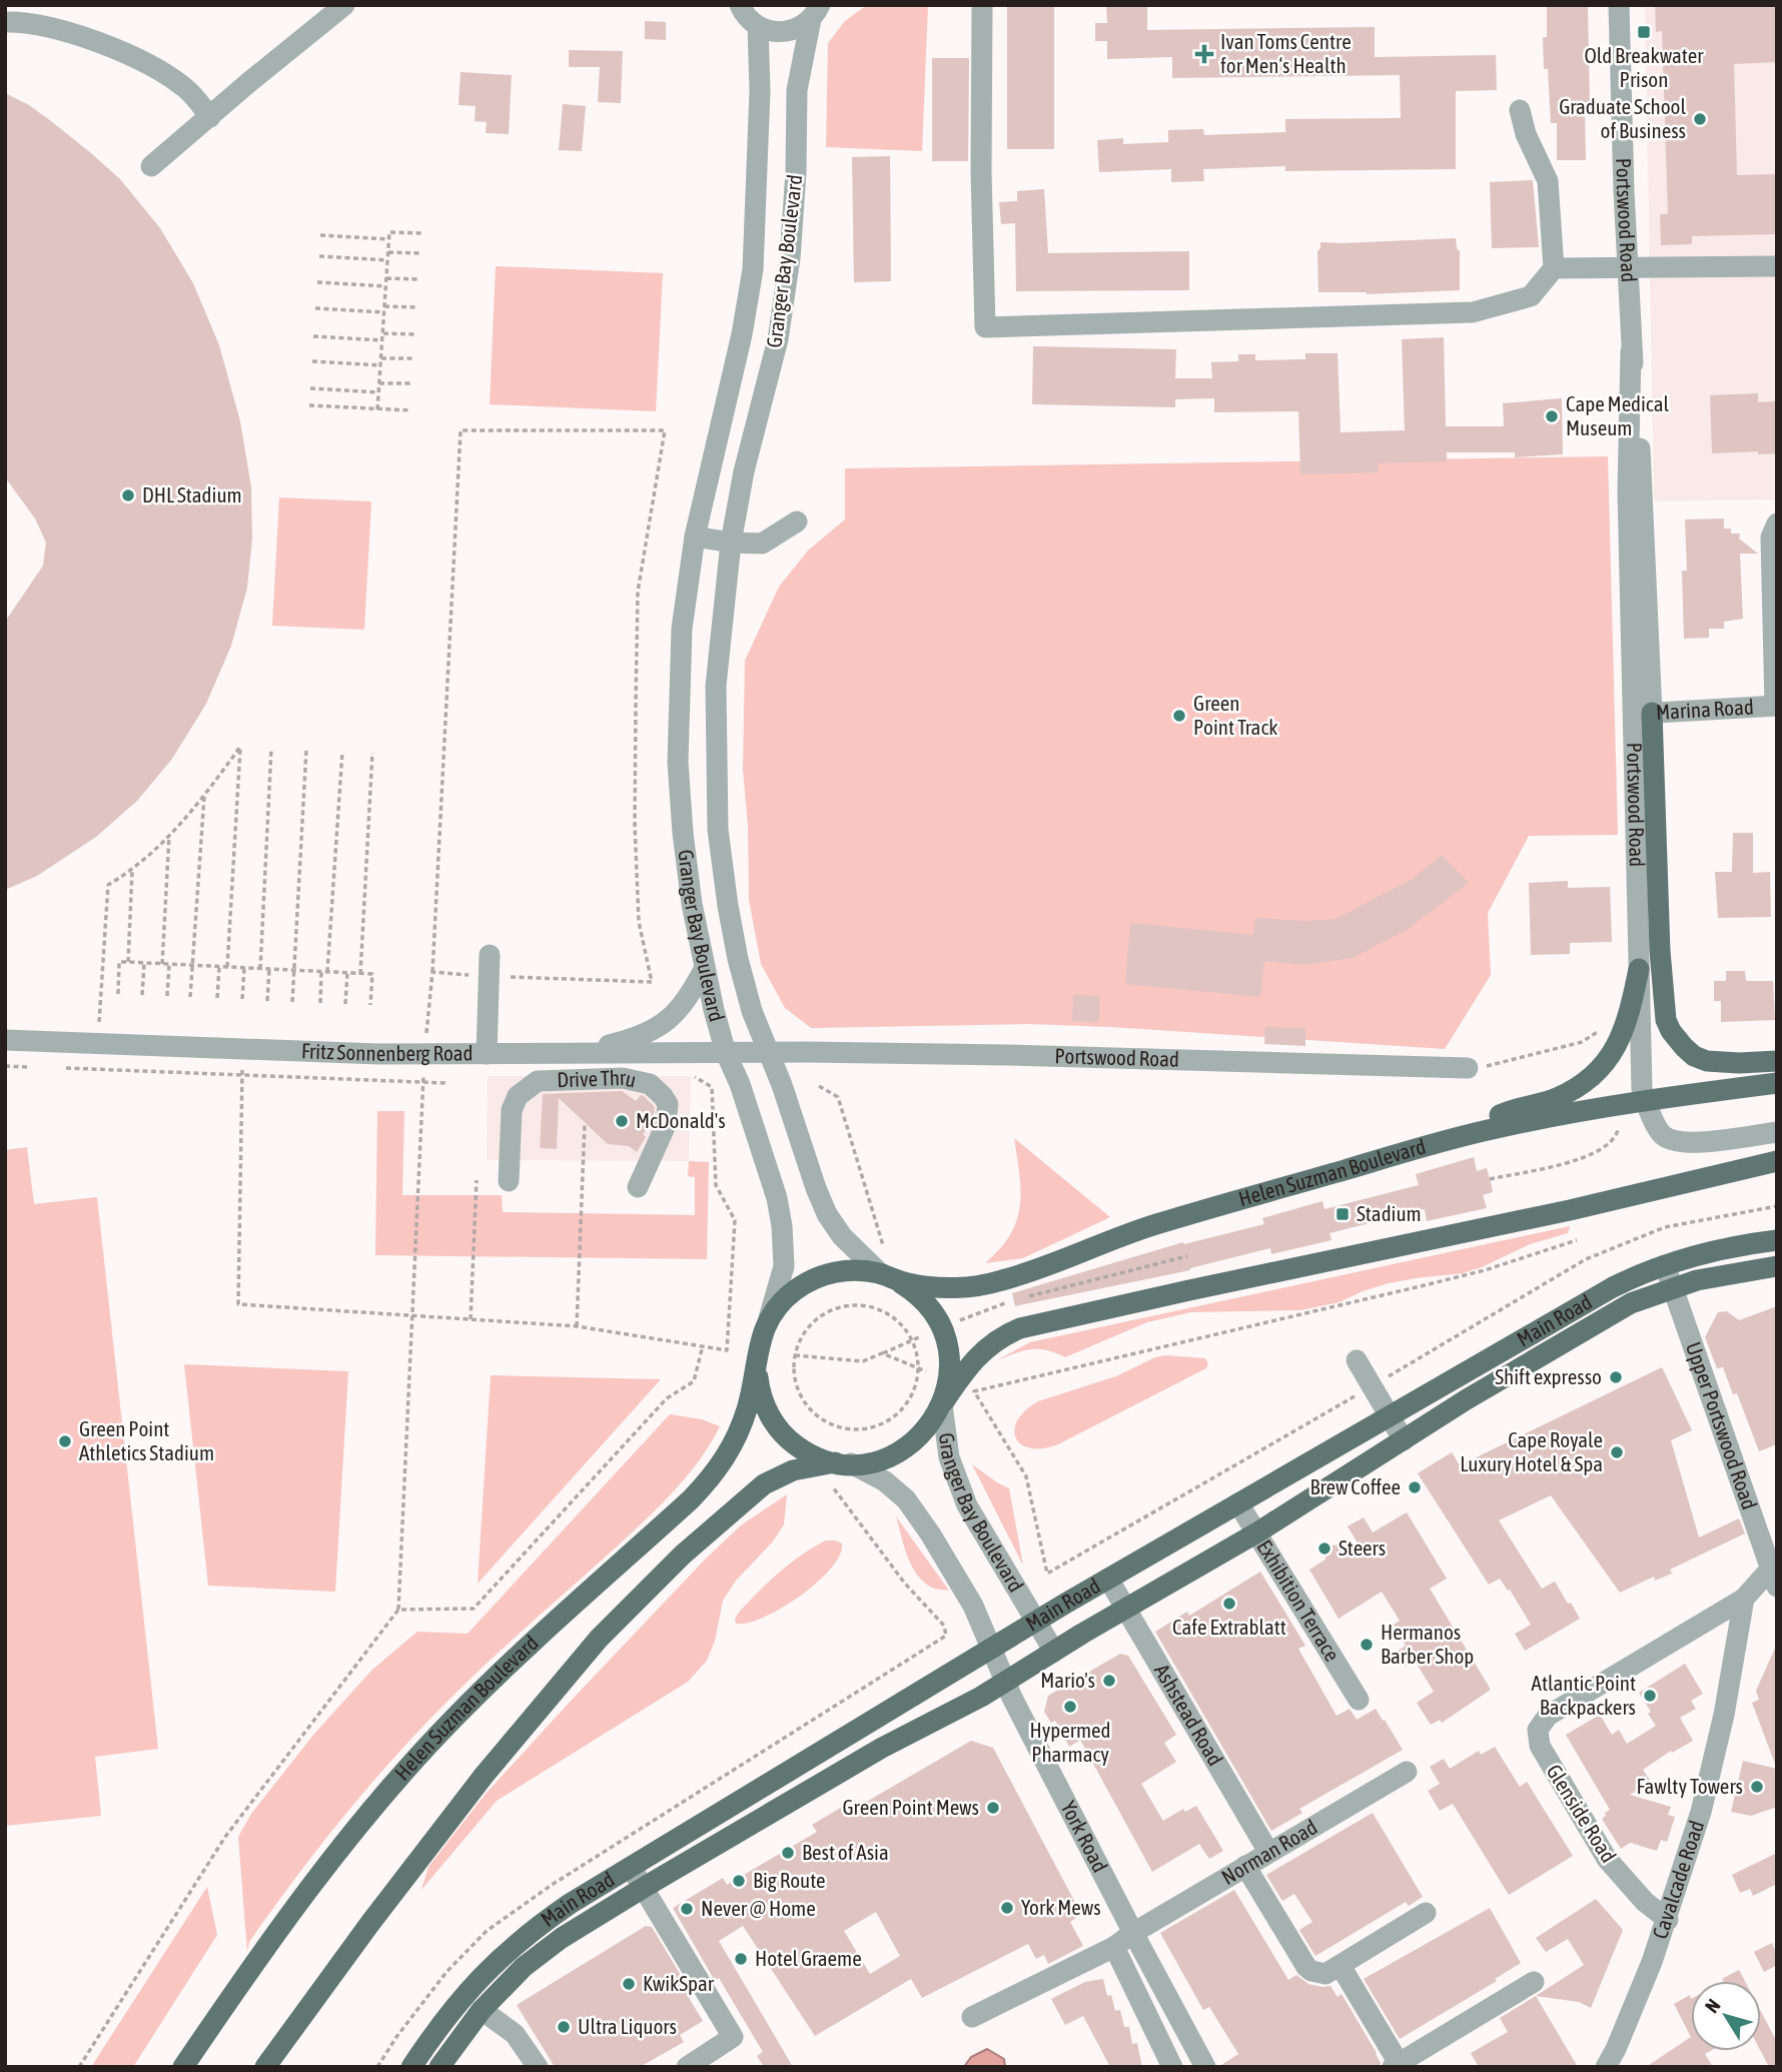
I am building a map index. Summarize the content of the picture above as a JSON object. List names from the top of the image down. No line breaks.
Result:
{"streets":{"main road":["Helen Suzman Boulevard","Main Road"],"street":["Portswood Road","Granger Bay Boulevard","Marina Road","Fritz Sonnenberg Road","Drive Thru","Upper Portswood Road","Exhibition Terrace","Ashstead Road","Glenside Road","York Road","Norman Road","Cavalcade Road"]},"crossings":[["Portswood Road","Granger Bay Boulevard"],["Portswood Road","Marina Road"],["Portswood Road","Fritz Sonnenberg Road"],["Portswood Road","Helen Suzman Boulevard"],["Granger Bay Boulevard","Fritz Sonnenberg Road"],["Granger Bay Boulevard","Helen Suzman Boulevard"],["Granger Bay Boulevard","Main Road"],["Main Road","Upper Portswood Road"],["Main Road","Exhibition Terrace"],["Main Road","Ashstead Road"],["Main Road","York Road"],["Ashstead Road","Norman Road"],["Glenside Road","Cavalcade Road"],["York Road","Norman Road"]],"places":{"transit":["Old Breakwater Prison","Stadium"],"health":["Ivan Toms Centre for Men‘s Health"],"other":["Graduate School of Business","Cape Medical Museum","DHL Stadium","Green Point Track","McDonald's","Shift expresso","Green Point Athletics Stadium","Cape Royale Luxury Hotel & Spa","Brew Coffee","Steers","Cafe Extrablatt","Hermanos Barber Shop","Mario's","Atlantic Point Backpackers","Hypermed Pharmacy","Fawlty Towers","Green Point Mews","Best of Asia","Big Route","York Mews","Never @ Home","Hotel Graeme","KwikSpar","Ultra Liquors"]},"north":"top left"}
